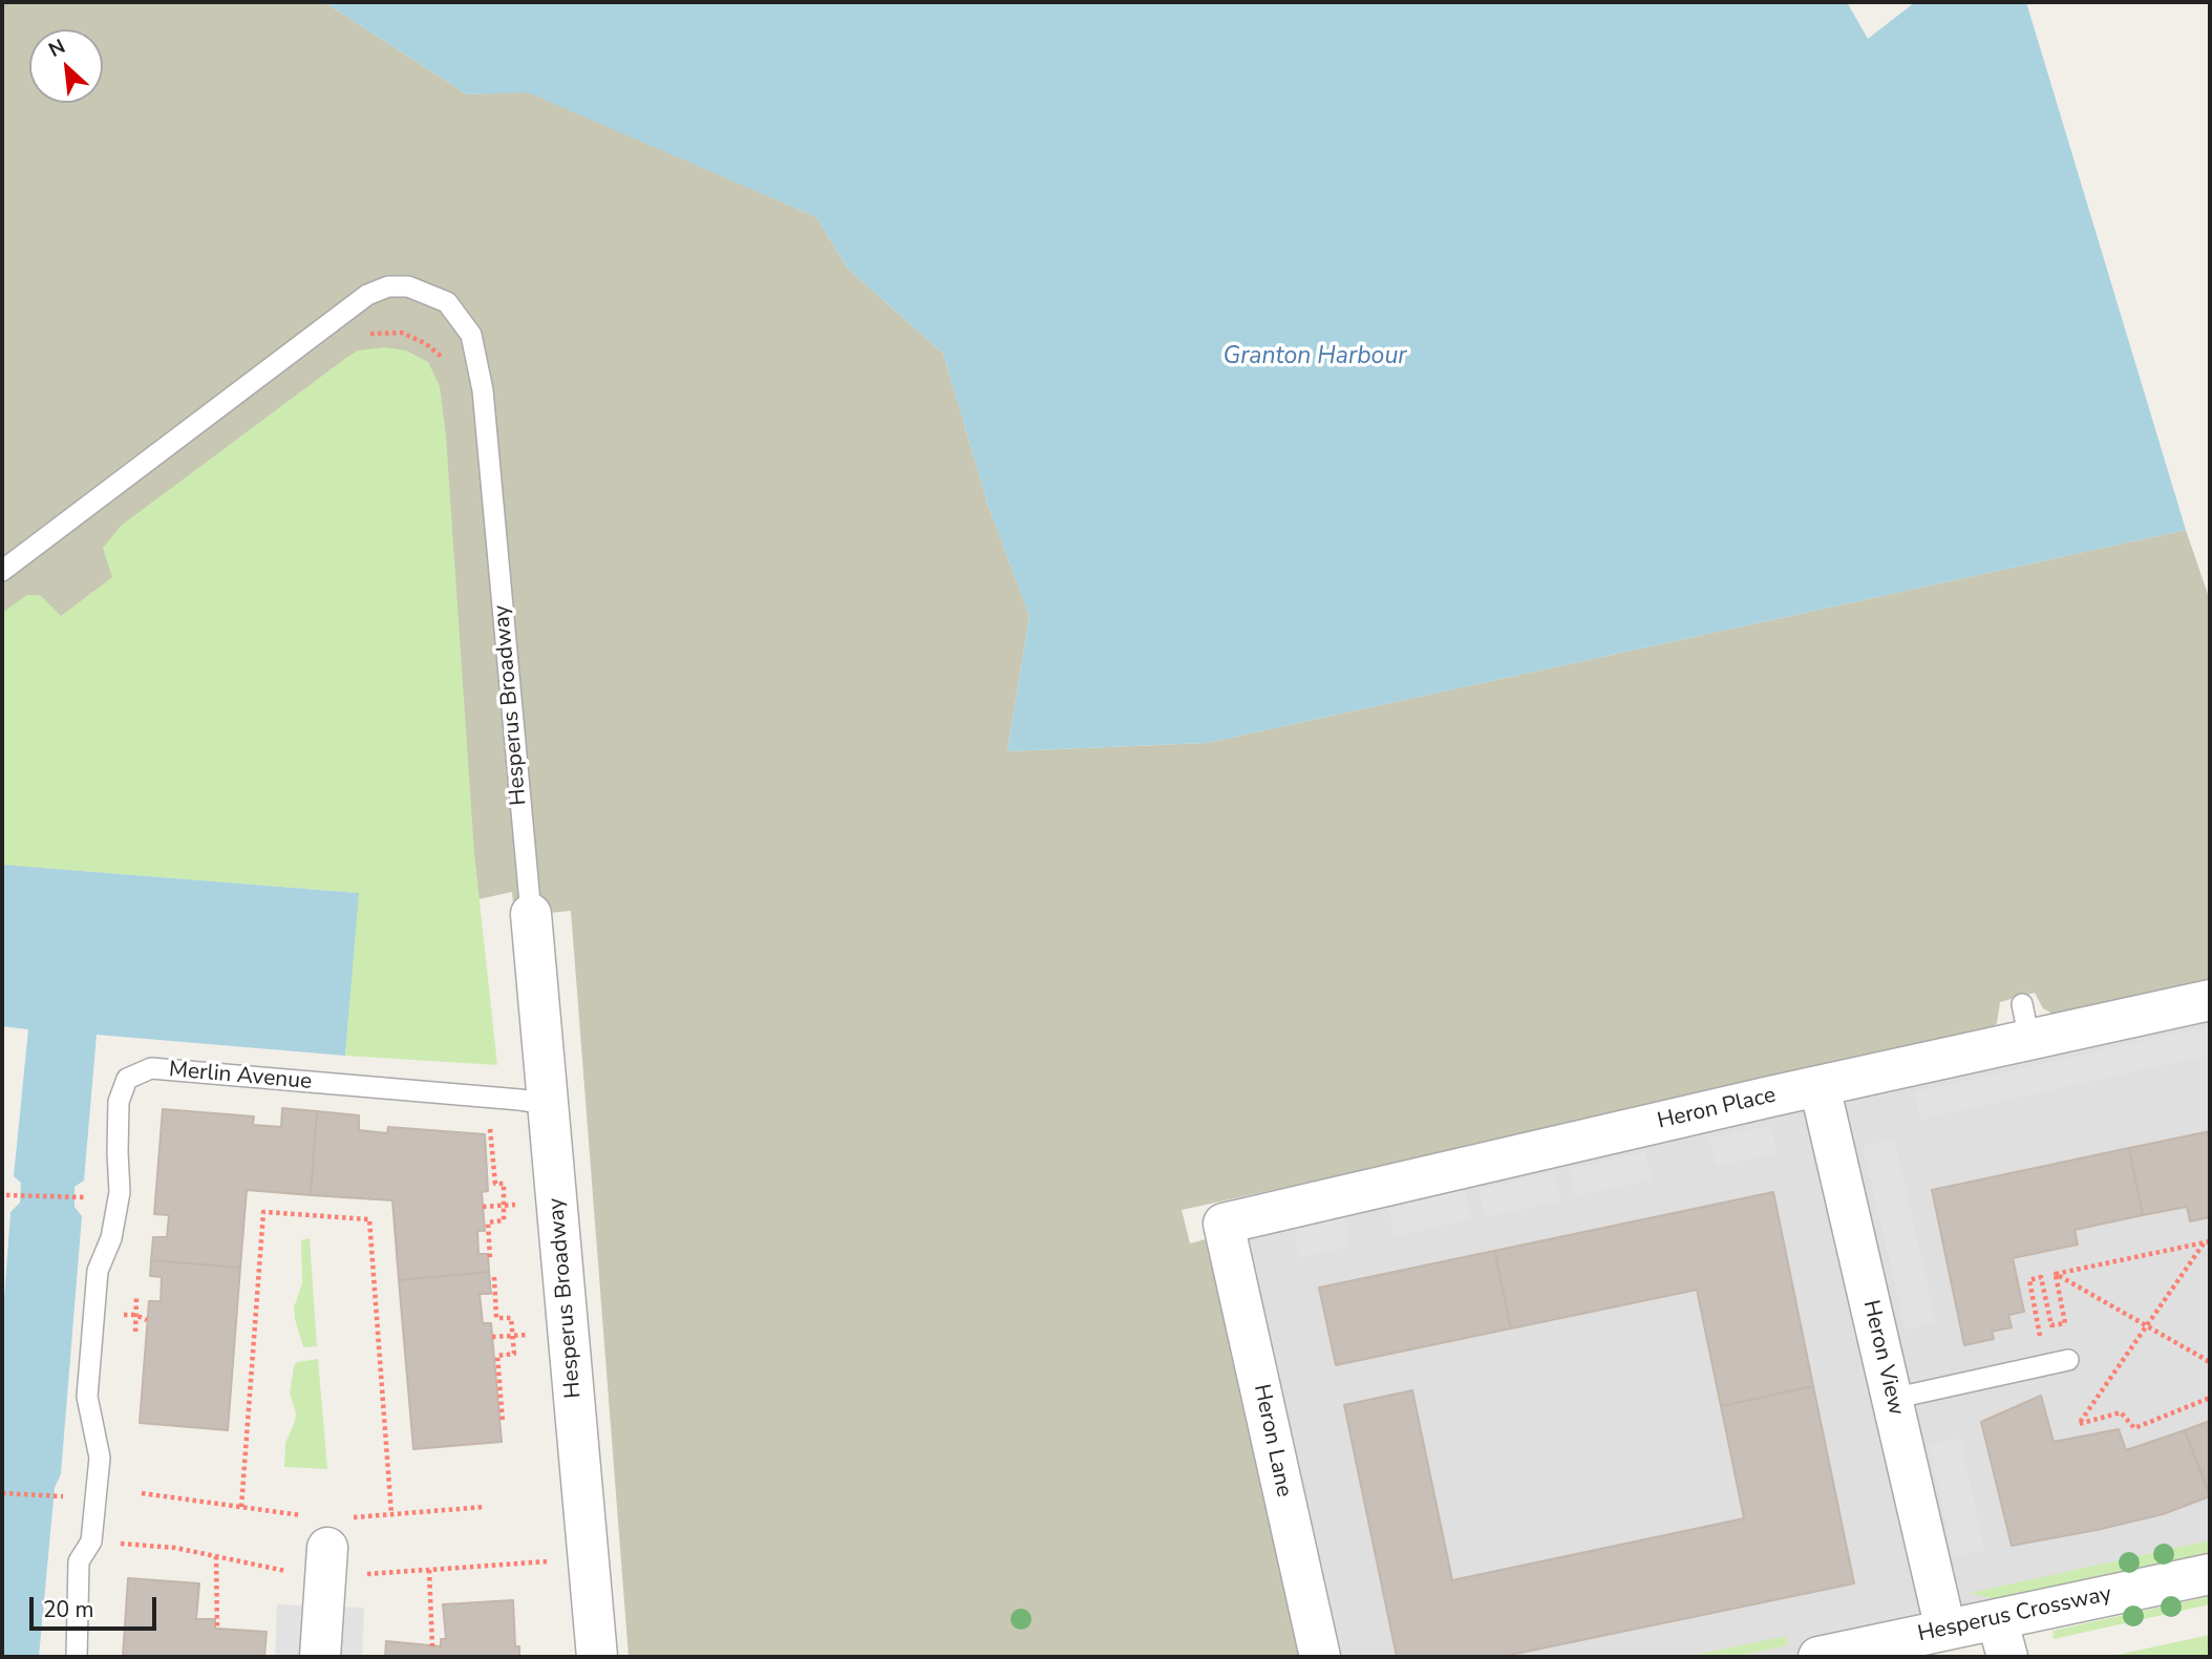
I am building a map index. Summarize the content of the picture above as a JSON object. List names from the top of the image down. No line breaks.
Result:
{"streets":{"street":["Hesperus Broadway","Heron Place","Heron View","Heron Lane","Hesperus Crossway"],"lane":["Merlin Avenue"]},"crossings":[["Hesperus Broadway","Merlin Avenue"],["Heron Place","Heron View"],["Heron Place","Heron Lane"],["Heron View","Hesperus Crossway"]],"water":["Granton Harbour"],"scale_bar":"20 m","north":"top left"}
